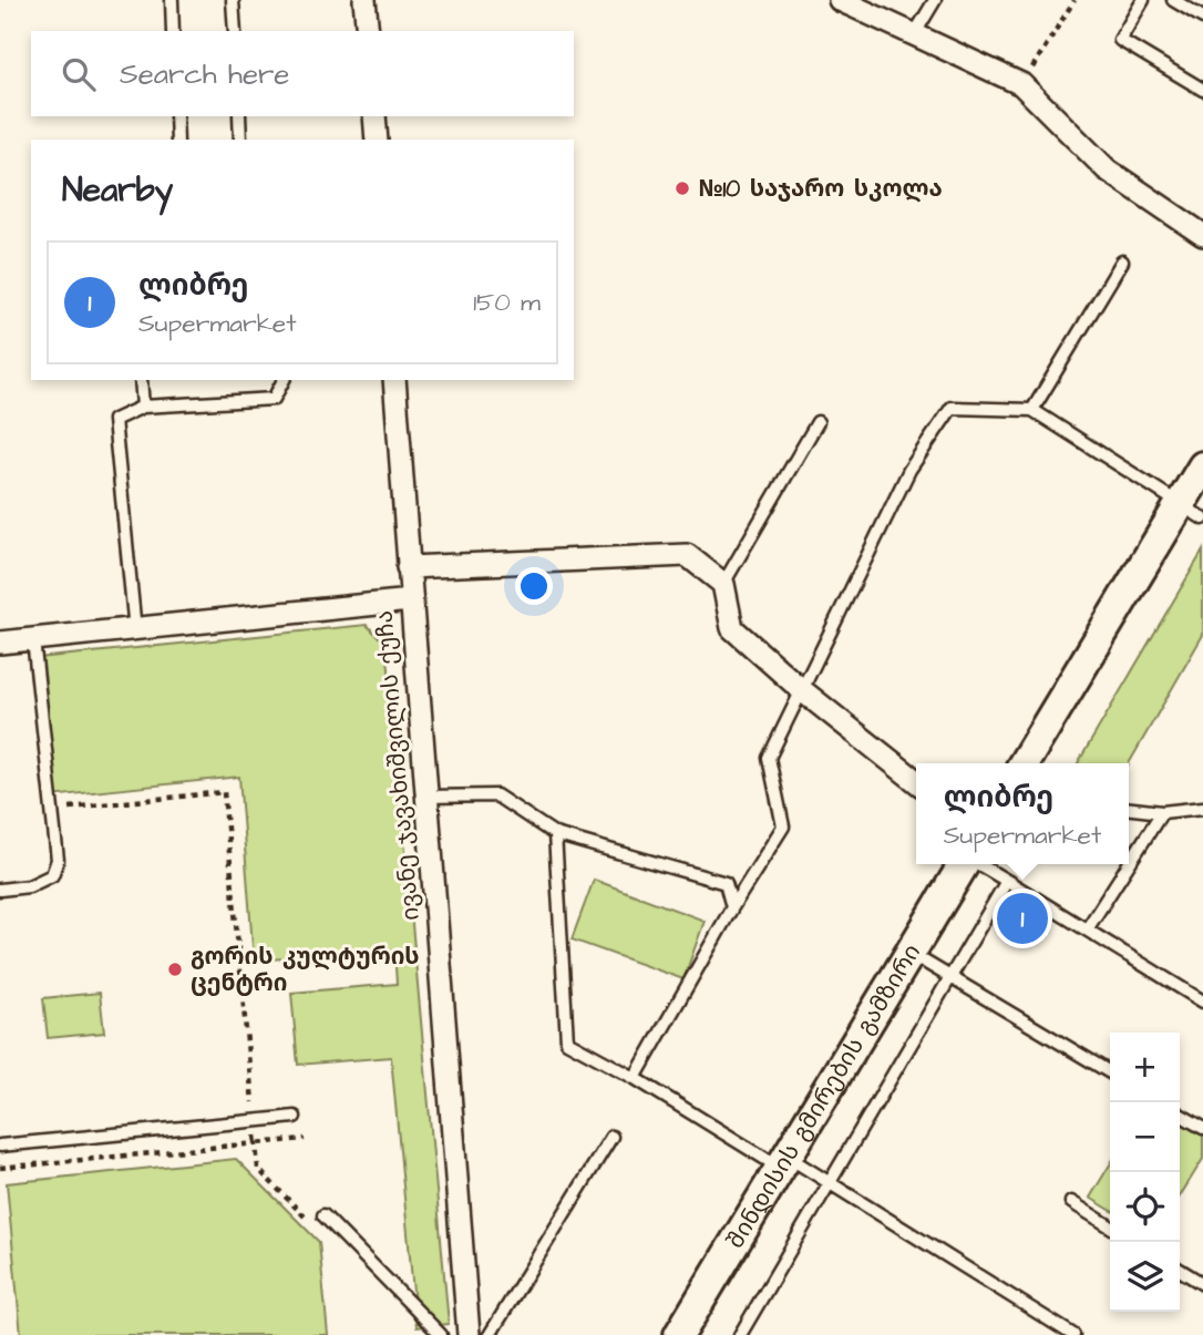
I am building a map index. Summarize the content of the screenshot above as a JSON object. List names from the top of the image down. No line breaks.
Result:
{"streets":{"main road":["შინდისის გმირების გამზირი"],"street":["ივანე ჯავახიშვილის ქუჩა"]},"places":["№10 საჯარო სკოლა","გორის კულტურის ცენტრი"],"page":{"search":"Search here","heading":"Nearby","list":[{"mark":"1","name":"ლიბრე","note":"Supermarket","value":"150 m"}],"popup":["ლიბრე","Supermarket"],"pins":"1","map_buttons":["+","−"]}}
